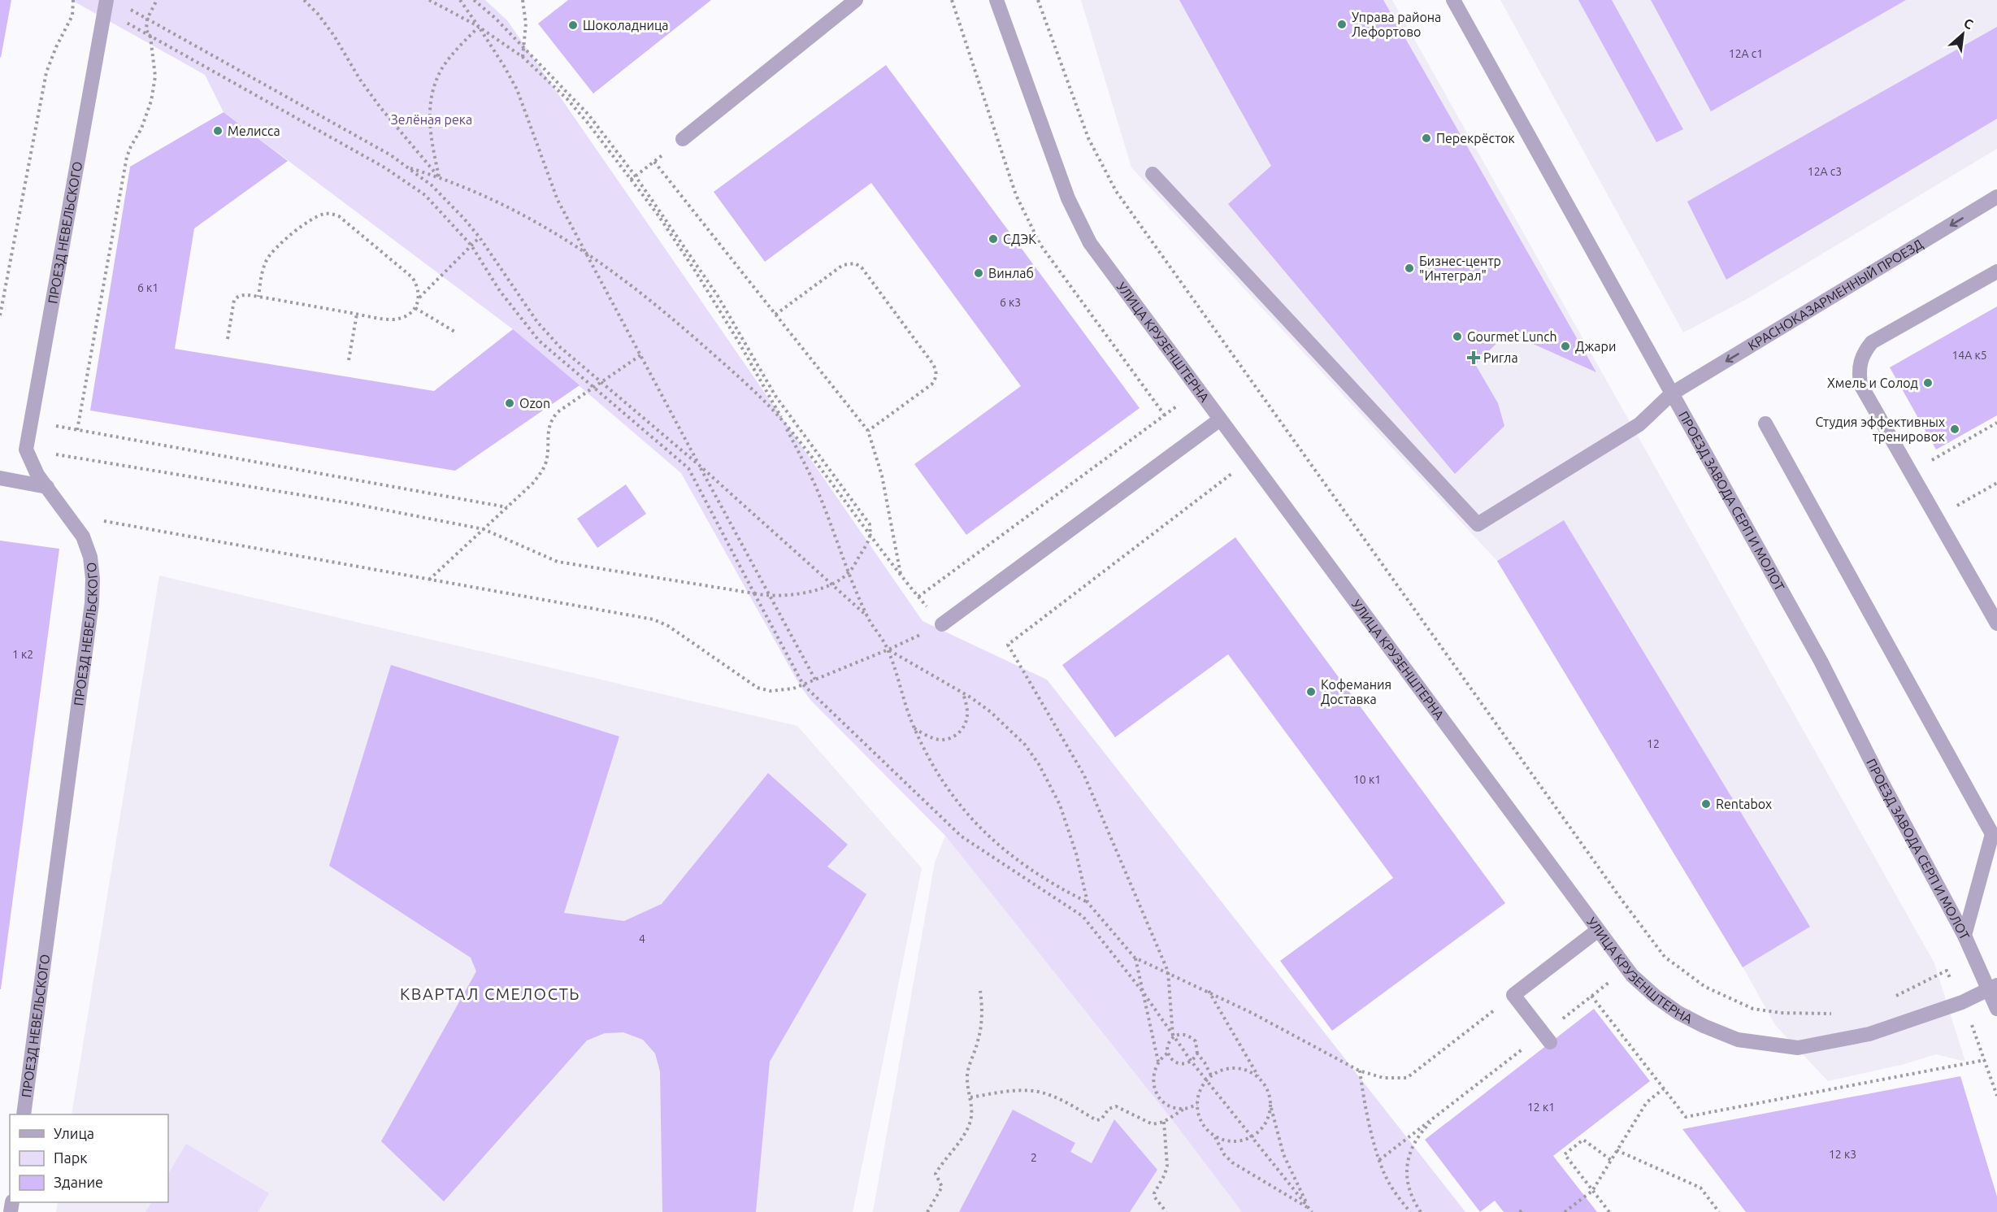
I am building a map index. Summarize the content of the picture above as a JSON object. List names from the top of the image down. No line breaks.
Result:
{"streets":{"street":["ПРОЕЗД НЕВЕЛЬСКОГО","КРАСНОКАЗАРМЕННЫЙ ПРОЕЗД","УЛИЦА КРУЗЕНШТЕРНА","ПРОЕЗД ЗАВОДА СЕРП И МОЛОТ"]},"crossings":[["КРАСНОКАЗАРМЕННЫЙ ПРОЕЗД","ПРОЕЗД ЗАВОДА СЕРП И МОЛОТ"],["УЛИЦА КРУЗЕНШТЕРНА","ПРОЕЗД ЗАВОДА СЕРП И МОЛОТ"]],"districts":["КВАРТАЛ СМЕЛОСТЬ"],"parks":["Зелёная река"],"places":{"other":["Управа района Лефортово","Шоколадница","Мелисса","Перекрёсток","СДЭК","Бизнес-центр \"Интеграл\"","Винлаб","Gourmet Lunch","Джари","Хмель и Солод","Ozon","Студия эффективных тренировок","Кофемания Доставка","Rentabox"],"health":["Ригла"]},"house_numbers":["12А с1","12А с3","6 к1","6 к3","14А к5","1 к2","12","10 к1","4","12 к1","12 к3","2"],"legend":["Улица","Парк","Здание"],"north":"top right"}
